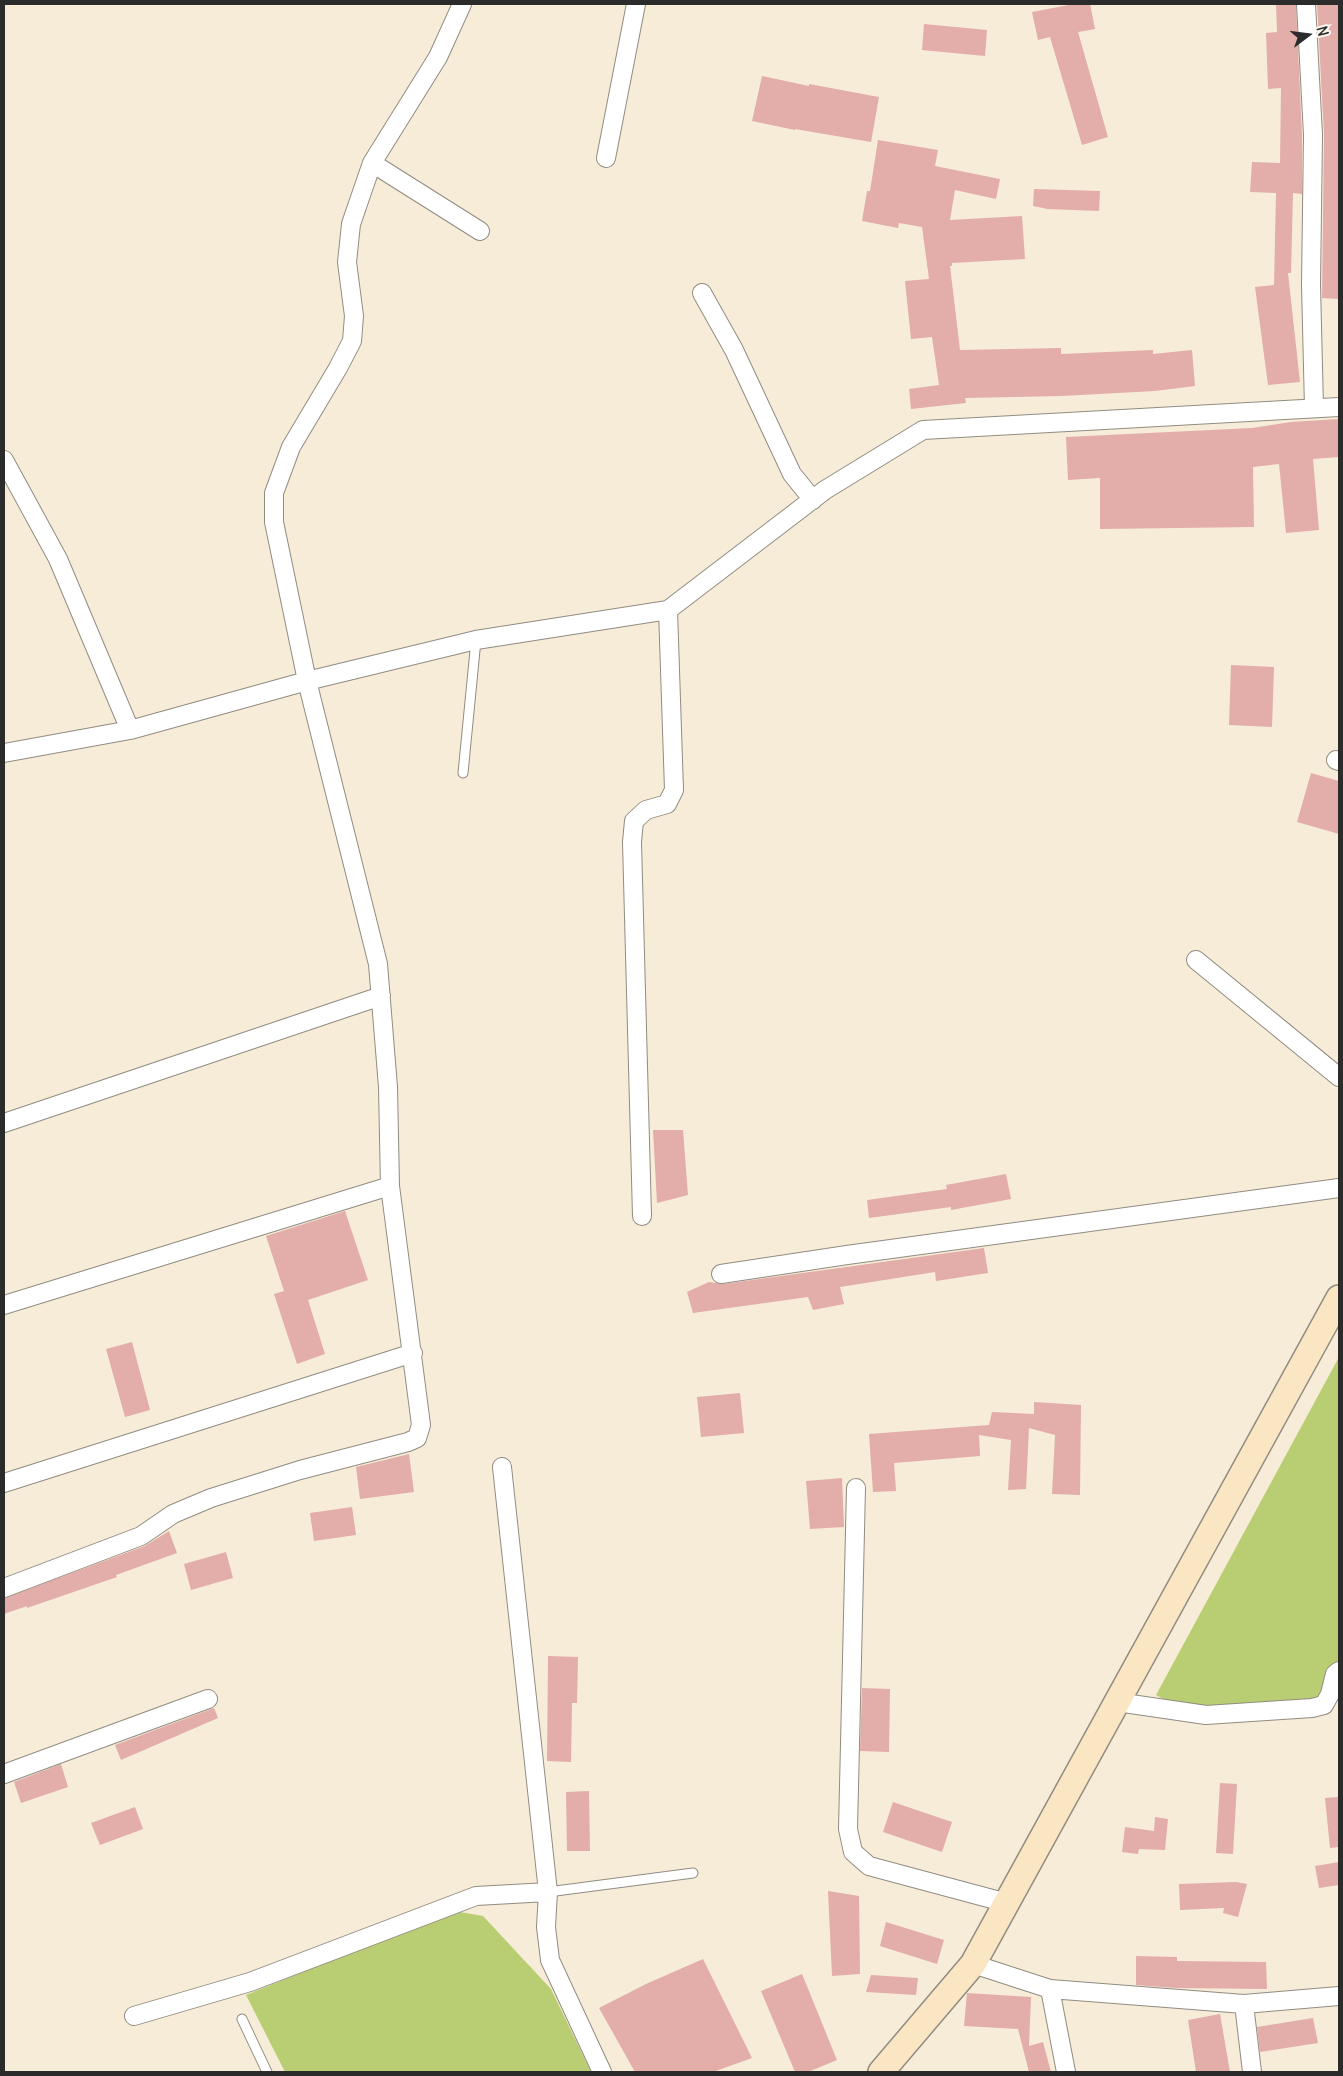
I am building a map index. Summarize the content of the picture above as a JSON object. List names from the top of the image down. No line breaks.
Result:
{"north":"right"}
